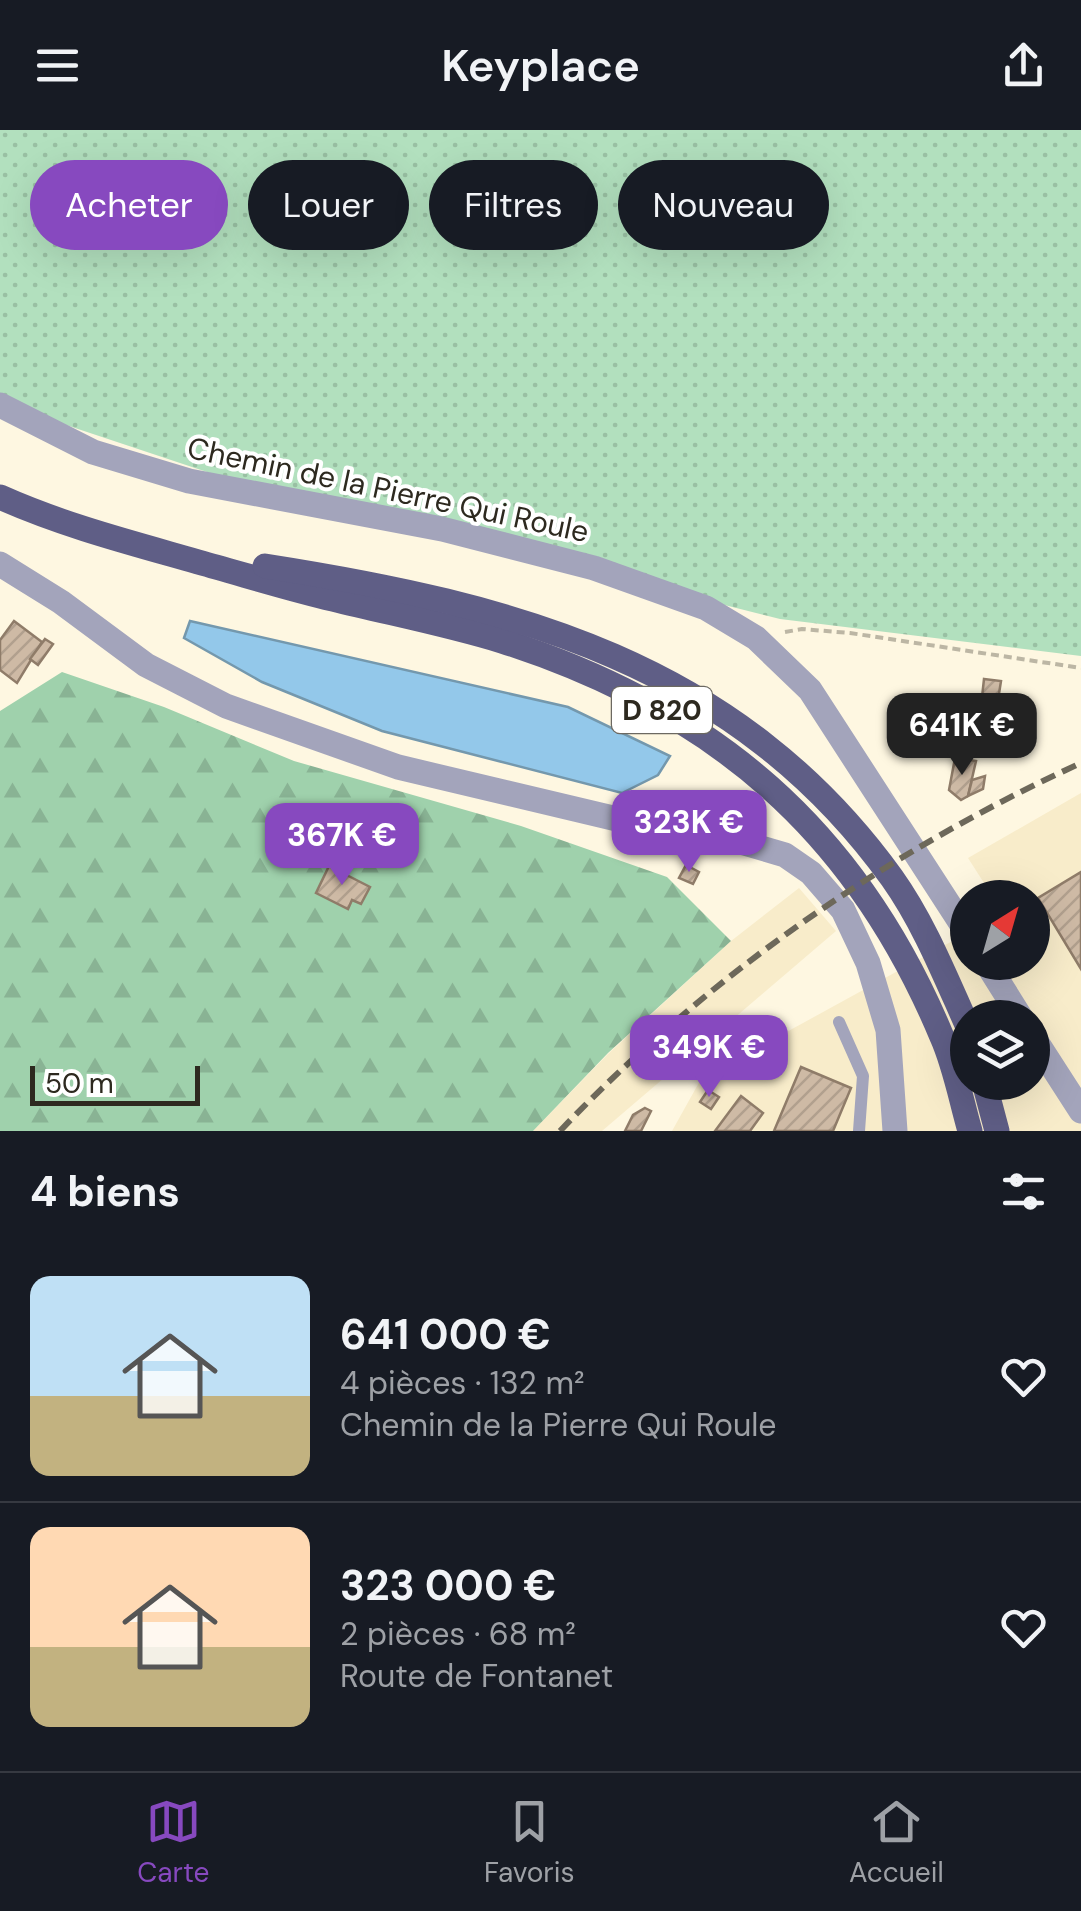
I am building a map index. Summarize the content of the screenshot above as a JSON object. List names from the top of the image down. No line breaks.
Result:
{"streets":{"main road":["D 820"],"street":["Chemin de la Pierre Qui Roule"]},"scale_bar":"50 m","north":"top right","page":{"header":"Keyplace","chip":["Acheter","Louer","Filtres","Nouveau"],"price":["641K €","323K €","367K €","349K €"],"scale":"50 m","heading":"4 biens","list":[{"name":"641 000 €","note":"4 pièces · 132 m² · Chemin de la Pierre Qui Roule"},{"name":"323 000 €","note":"2 pièces · 68 m² · Route de Fontanet"}],"tabs":["Carte","Favoris","Accueil"]}}
